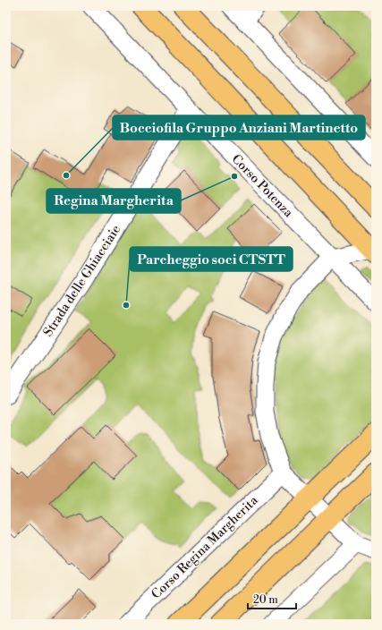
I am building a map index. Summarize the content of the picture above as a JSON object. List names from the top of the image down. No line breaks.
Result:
{"streets":{"street":["Corso Potenza","Strada delle Ghiacciaie","Corso Regina Margherita"]},"crossings":[["Corso Potenza","Strada delle Ghiacciaie"]],"places":["Bocciofila Gruppo Anziani Martinetto","Regina Margherita","Parcheggio soci CTSTT"],"scale_bar":"20 m"}
